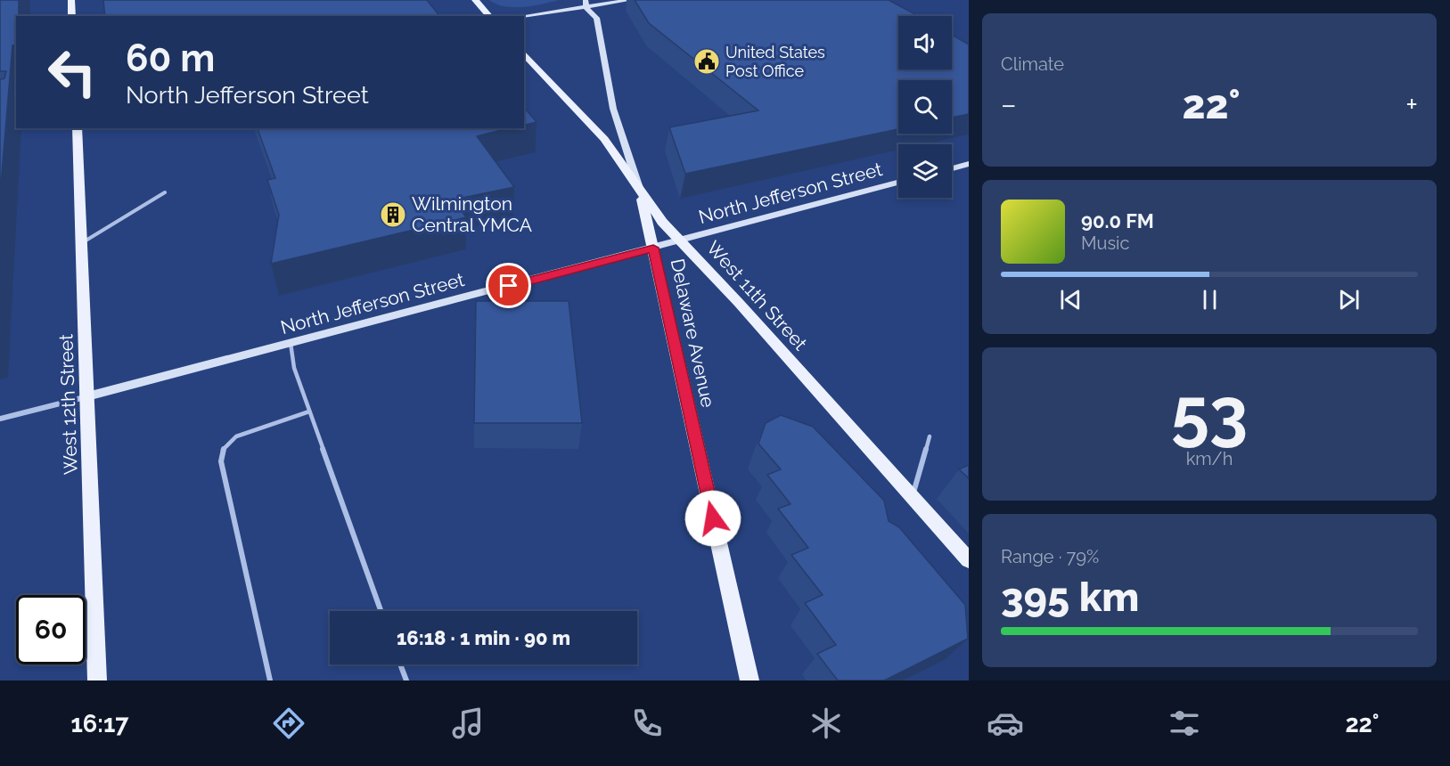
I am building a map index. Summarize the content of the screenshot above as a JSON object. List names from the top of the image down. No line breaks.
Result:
{"streets":{"main road":["West 11th Street","Delaware Avenue","West 12th Street"],"street":["North Jefferson Street"]},"crossings":[["North Jefferson Street","West 11th Street"],["North Jefferson Street","Delaware Avenue"],["North Jefferson Street","West 12th Street"],["West 11th Street","Delaware Avenue"]],"places":{"public building":["United States Post Office"],"building":["Wilmington Central YMCA"]},"page":{"tile":["Climate",["53","km/h"],["Range · 79%","395 km"]],"turn":["60 m","North Jefferson Street"],"heat":["−","22°","+"],"song":["90.0 FM","Music"],"limit":"60","trip":"16:18 · 1 min · 90 m","tabs":["16:17","22°"]}}
